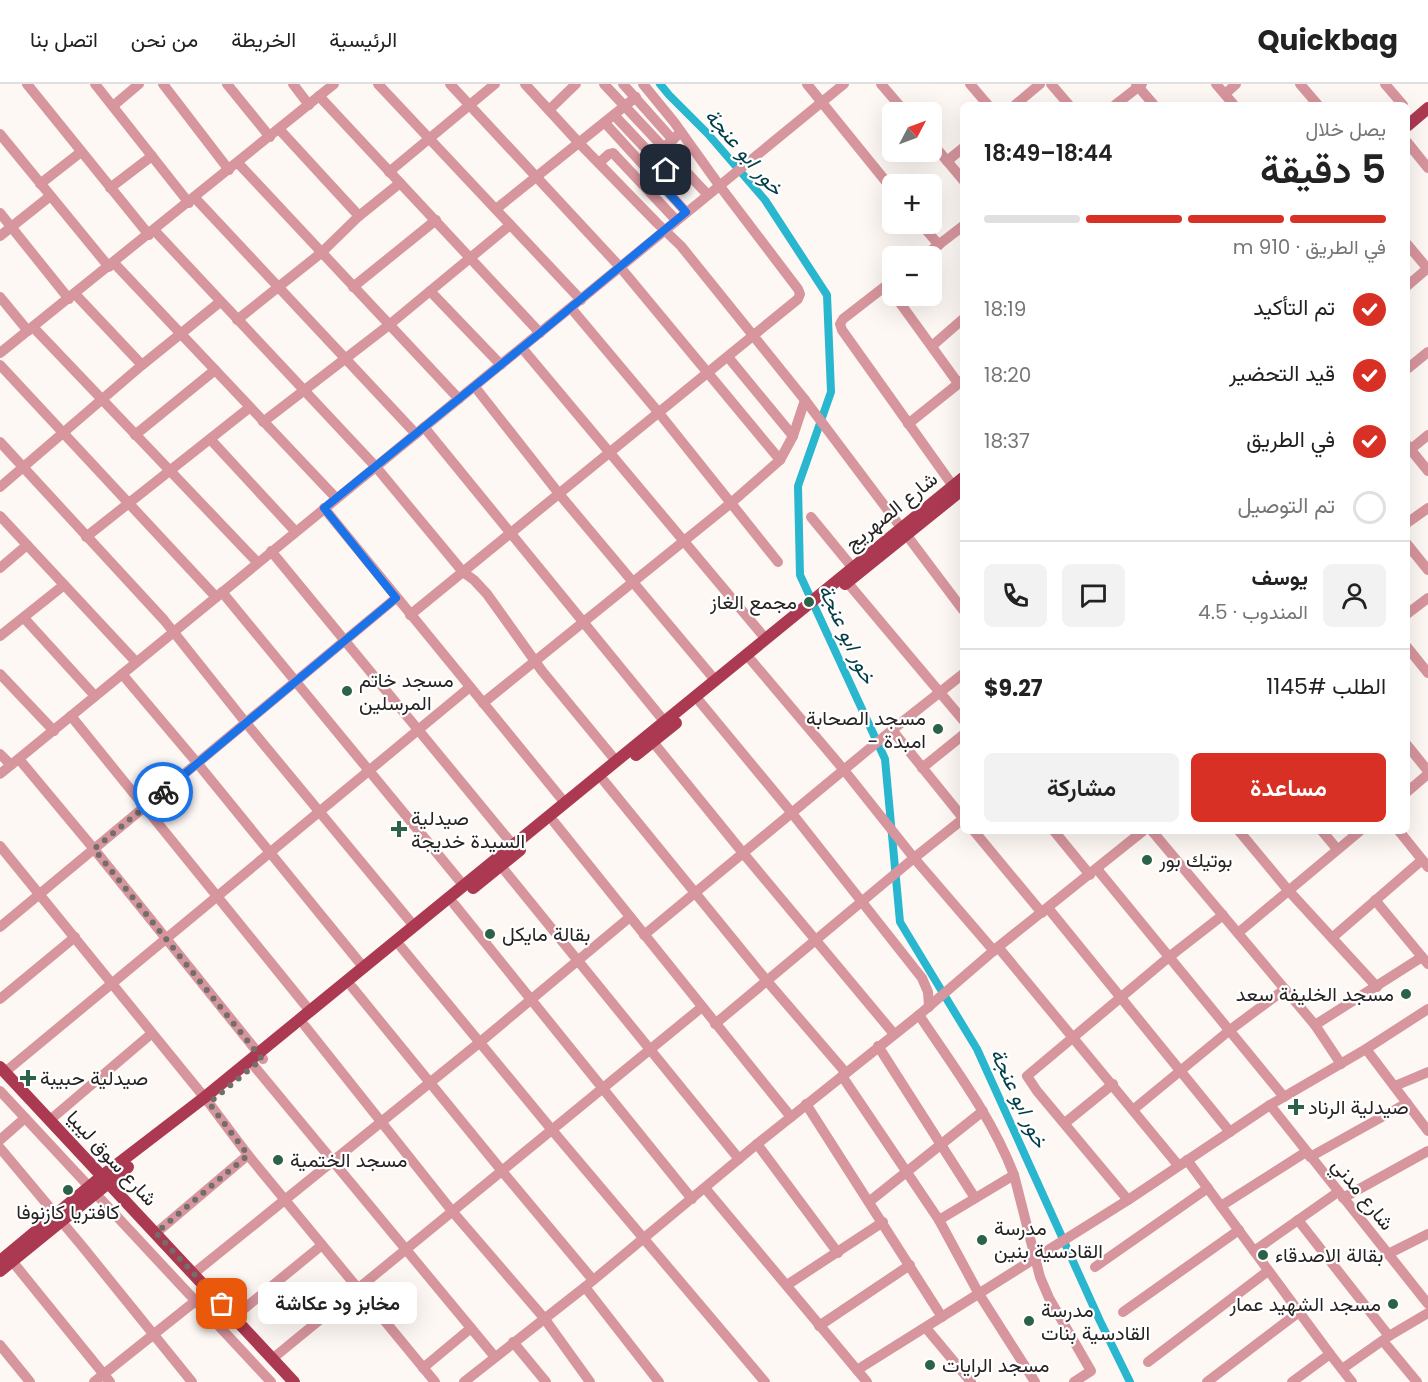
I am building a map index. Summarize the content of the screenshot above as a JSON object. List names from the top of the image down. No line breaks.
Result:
{"streets":{"main road":["شارع الصهريج","شارع سوق ليبيا"],"street":["شارع مدني"]},"water":["خور ابو عنجة"],"places":{"other":["مجمع الغاز","مسجد خاتم المرسلين","مسجد الصحابة - امبدة","بوتيك بور","بقالة مايكل","مسجد الخليفة سعد","مسجد الختمية","كافتريا كازنوفا","مدرسة القادسية بنين","بقالة الاصدقاء","مخابز ود عكاشة","مسجد الشهيد عمار","مدرسة القادسية بنات","مسجد الرايات"],"health":["صيدلية السيدة خديجة","صيدلية حبيبة","صيدلية الرناد"]},"north":"top right","page":{"header":"Quickbag","nav":["الرئيسية","الخريطة","من نحن","اتصل بنا"],"map_buttons":["+","−"],"heading":["5 دقيقة","يصل خلال","18:44–18:49"],"panel":["يوسف","المندوب · 4.5","الطلب #1145","$9.27"],"bar":"في الطريق · 910 m","list":[["تم التأكيد","18:19"],["قيد التحضير","18:20"],["في الطريق","18:37"],"تم التوصيل"],"buttons":["مساعدة","مشاركة"],"bubble":"مخابز ود عكاشة"}}
